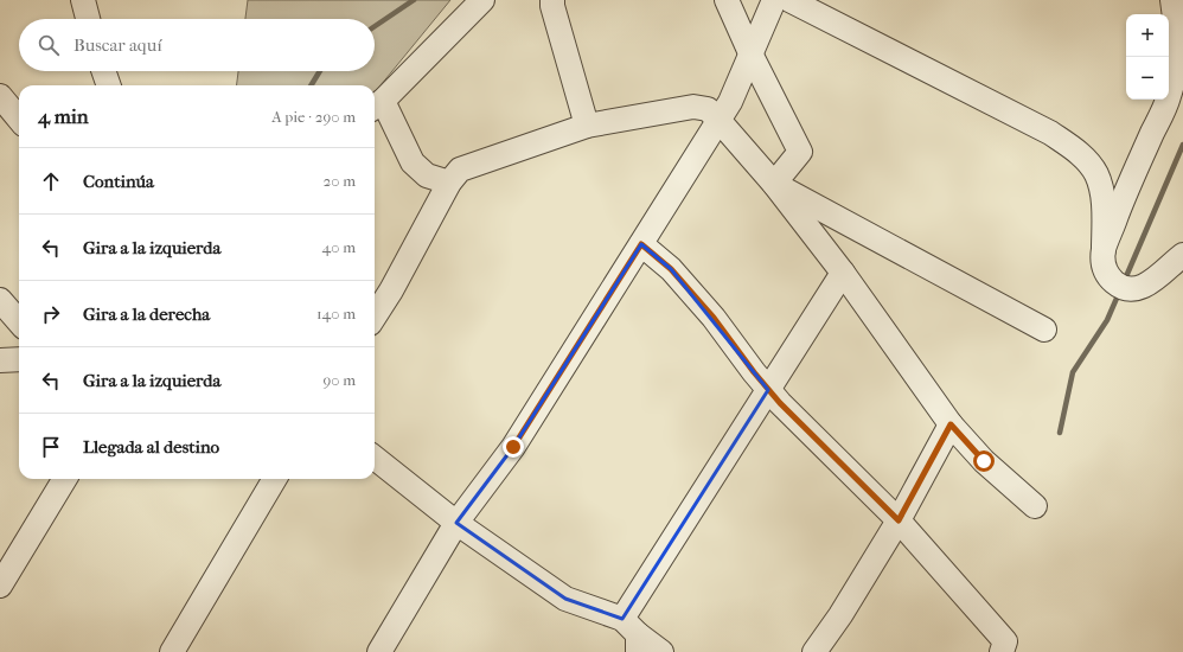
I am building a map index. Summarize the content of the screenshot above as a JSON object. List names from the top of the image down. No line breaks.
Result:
{"page":{"map_buttons":["+","−"],"search":"Buscar aquí","heading":["4 min","A pie · 290 m"],"list":[["Continúa","20 m"],["Gira a la izquierda","40 m"],["Gira a la derecha","140 m"],["Gira a la izquierda","90 m"],"Llegada al destino"]}}
